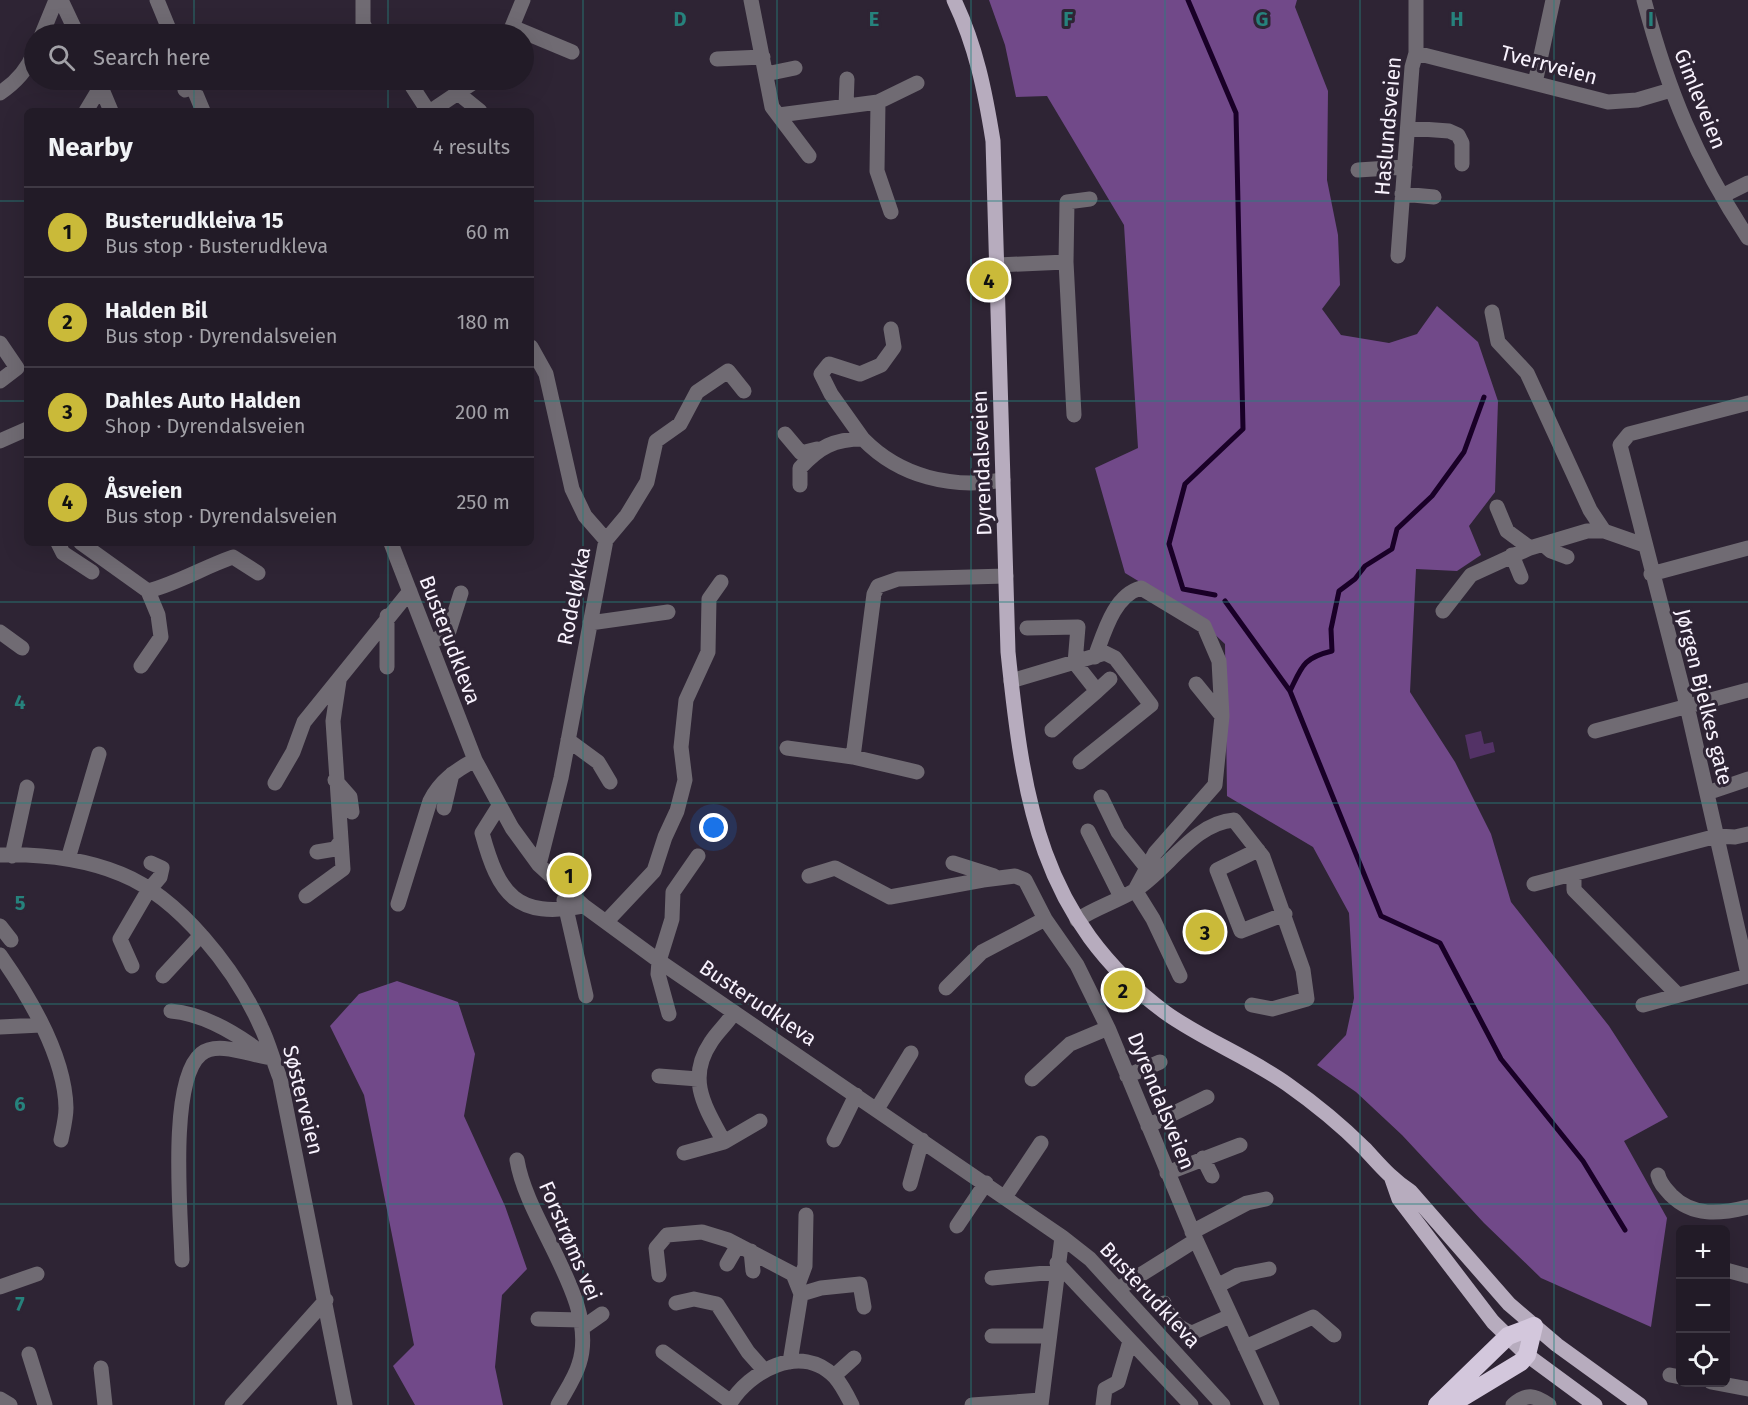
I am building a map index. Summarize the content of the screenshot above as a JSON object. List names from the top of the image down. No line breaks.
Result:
{"streets":{"main road":["Dyrendalsveien"],"street":["Tverrveien","Gimleveien","Haslundsveien","Rodeløkka","Busterudkleva","Jørgen Bjelkes gate","Søsterveien","Forstrøms vei"]},"crossings":[["Tverrveien","Gimleveien"],["Tverrveien","Haslundsveien"],["Rodeløkka","Busterudkleva"]],"page":{"search":"Search here","heading":["Nearby","4 results"],"list":[{"mark":"1","name":"Busterudkleiva 15","note":"Bus stop · Busterudkleva","value":"60 m"},{"mark":"2","name":"Halden Bil","note":"Bus stop · Dyrendalsveien","value":"180 m"},{"mark":"3","name":"Dahles Auto Halden","note":"Shop · Dyrendalsveien","value":"200 m"},{"mark":"4","name":"Åsveien","note":"Bus stop · Dyrendalsveien","value":"250 m"}],"pins":["4","1","3","2"],"map_buttons":["+","−"]},"grid":{"columns":["D","E","F","G","H","I"],"rows":["4","5","6","7"]}}
